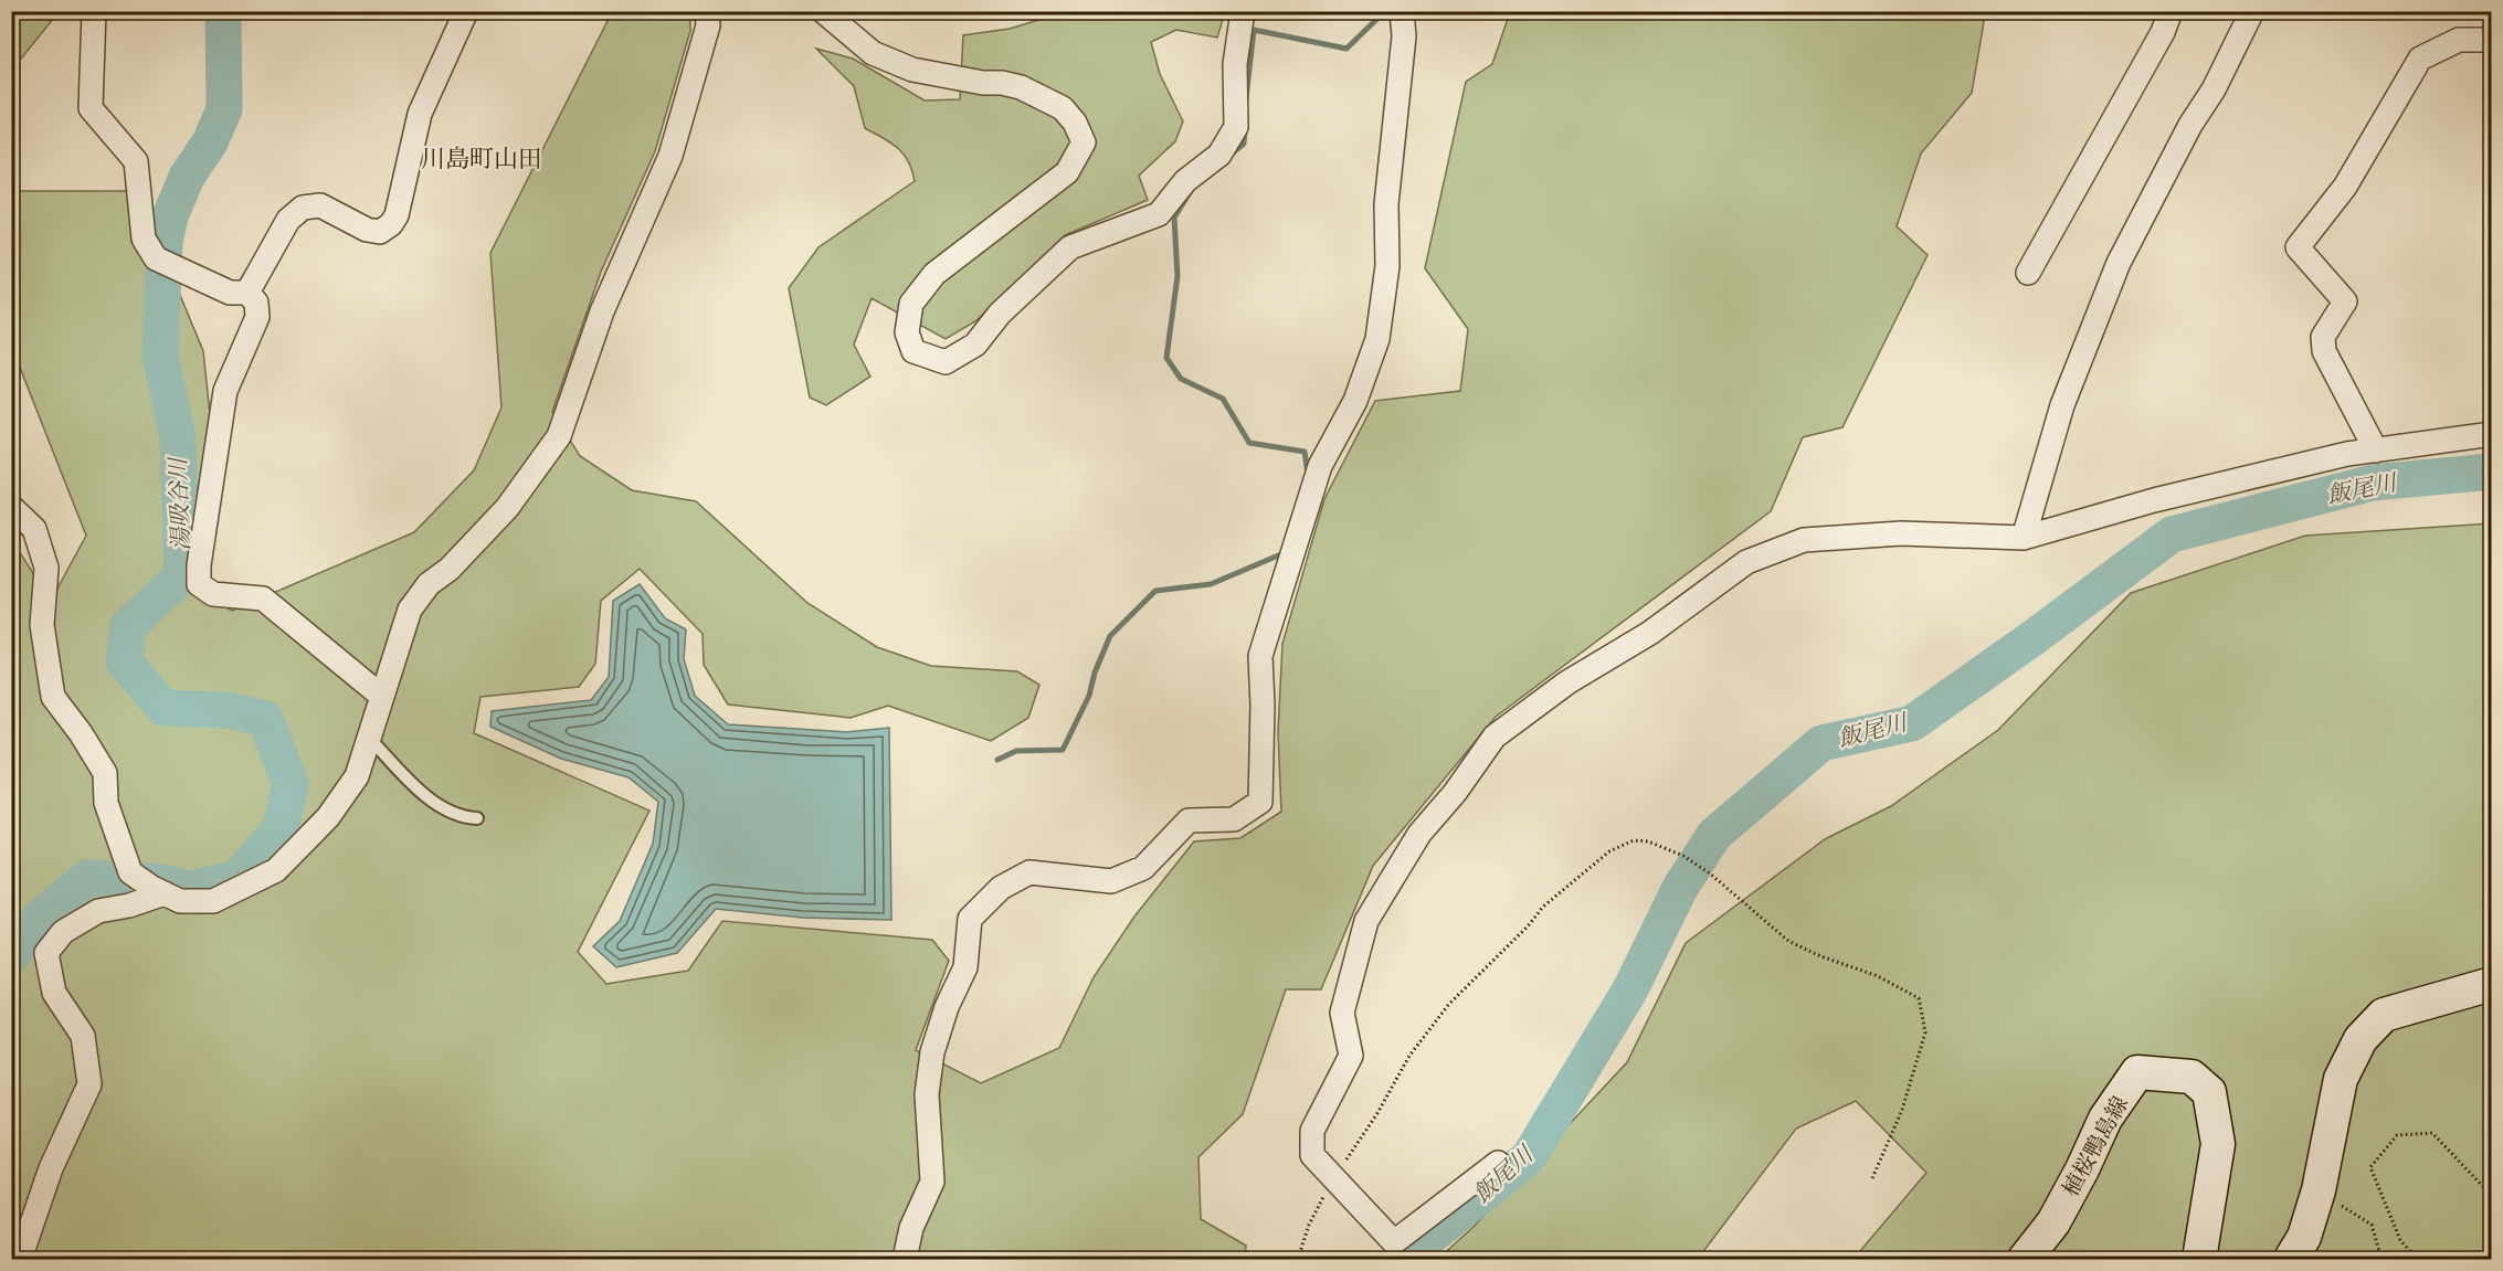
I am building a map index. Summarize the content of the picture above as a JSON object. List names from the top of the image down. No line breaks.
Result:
{"streets":{"main road":["植桜鴨島線"]},"districts":["川島町山田"],"water":["飯尾川","湯吸谷川"]}
